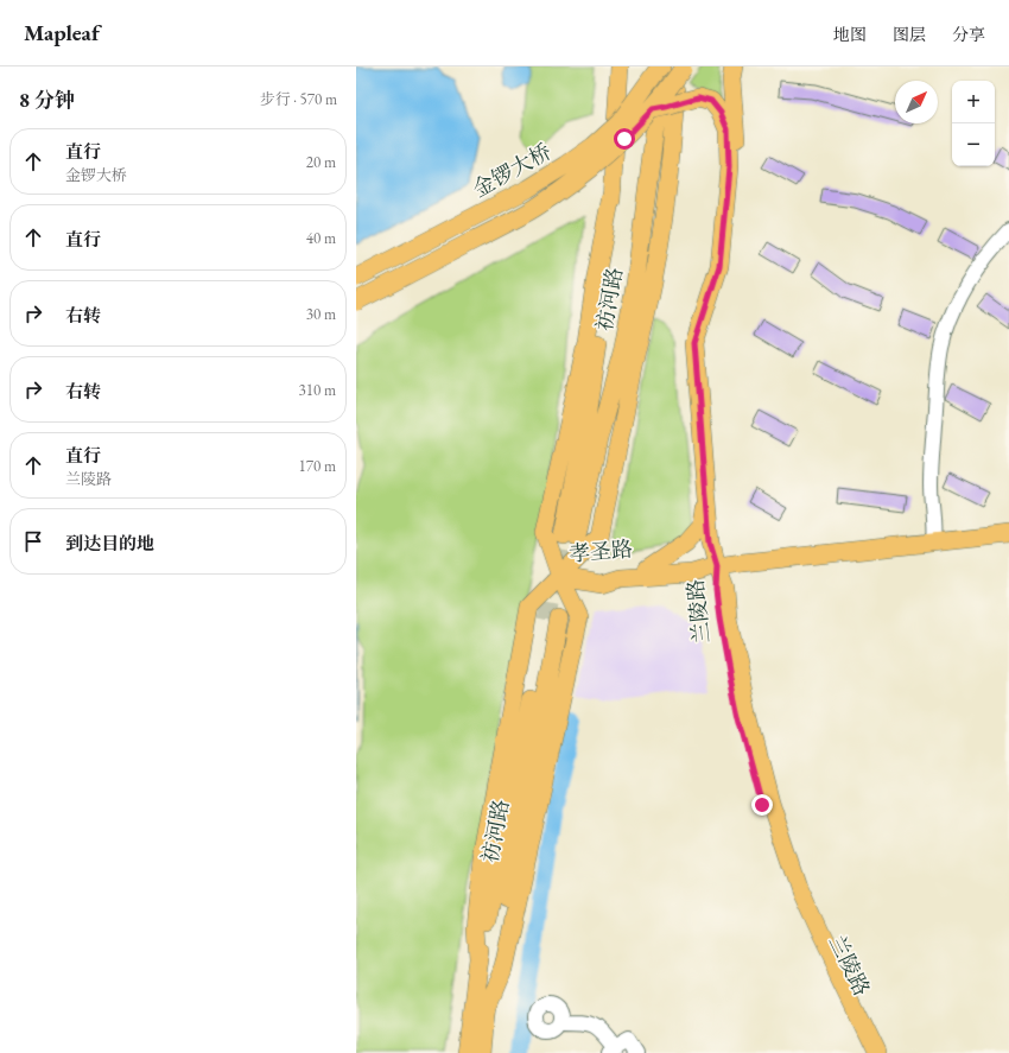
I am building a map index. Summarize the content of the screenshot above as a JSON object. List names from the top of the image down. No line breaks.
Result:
{"streets":{"main road":["金锣大桥","祊河路","孝圣路","兰陵路"]},"crossings":[["金锣大桥","祊河路"],["祊河路","孝圣路"],["孝圣路","兰陵路"]],"north":"top right","page":{"header":"Mapleaf","nav":["地图","图层","分享"],"heading":["8 分钟","步行 · 570 m"],"map_buttons":["+","−"],"list":[["直行","金锣大桥","20 m"],["直行","40 m"],["右转","30 m"],["右转","310 m"],["直行","兰陵路","170 m"],"到达目的地"]}}
